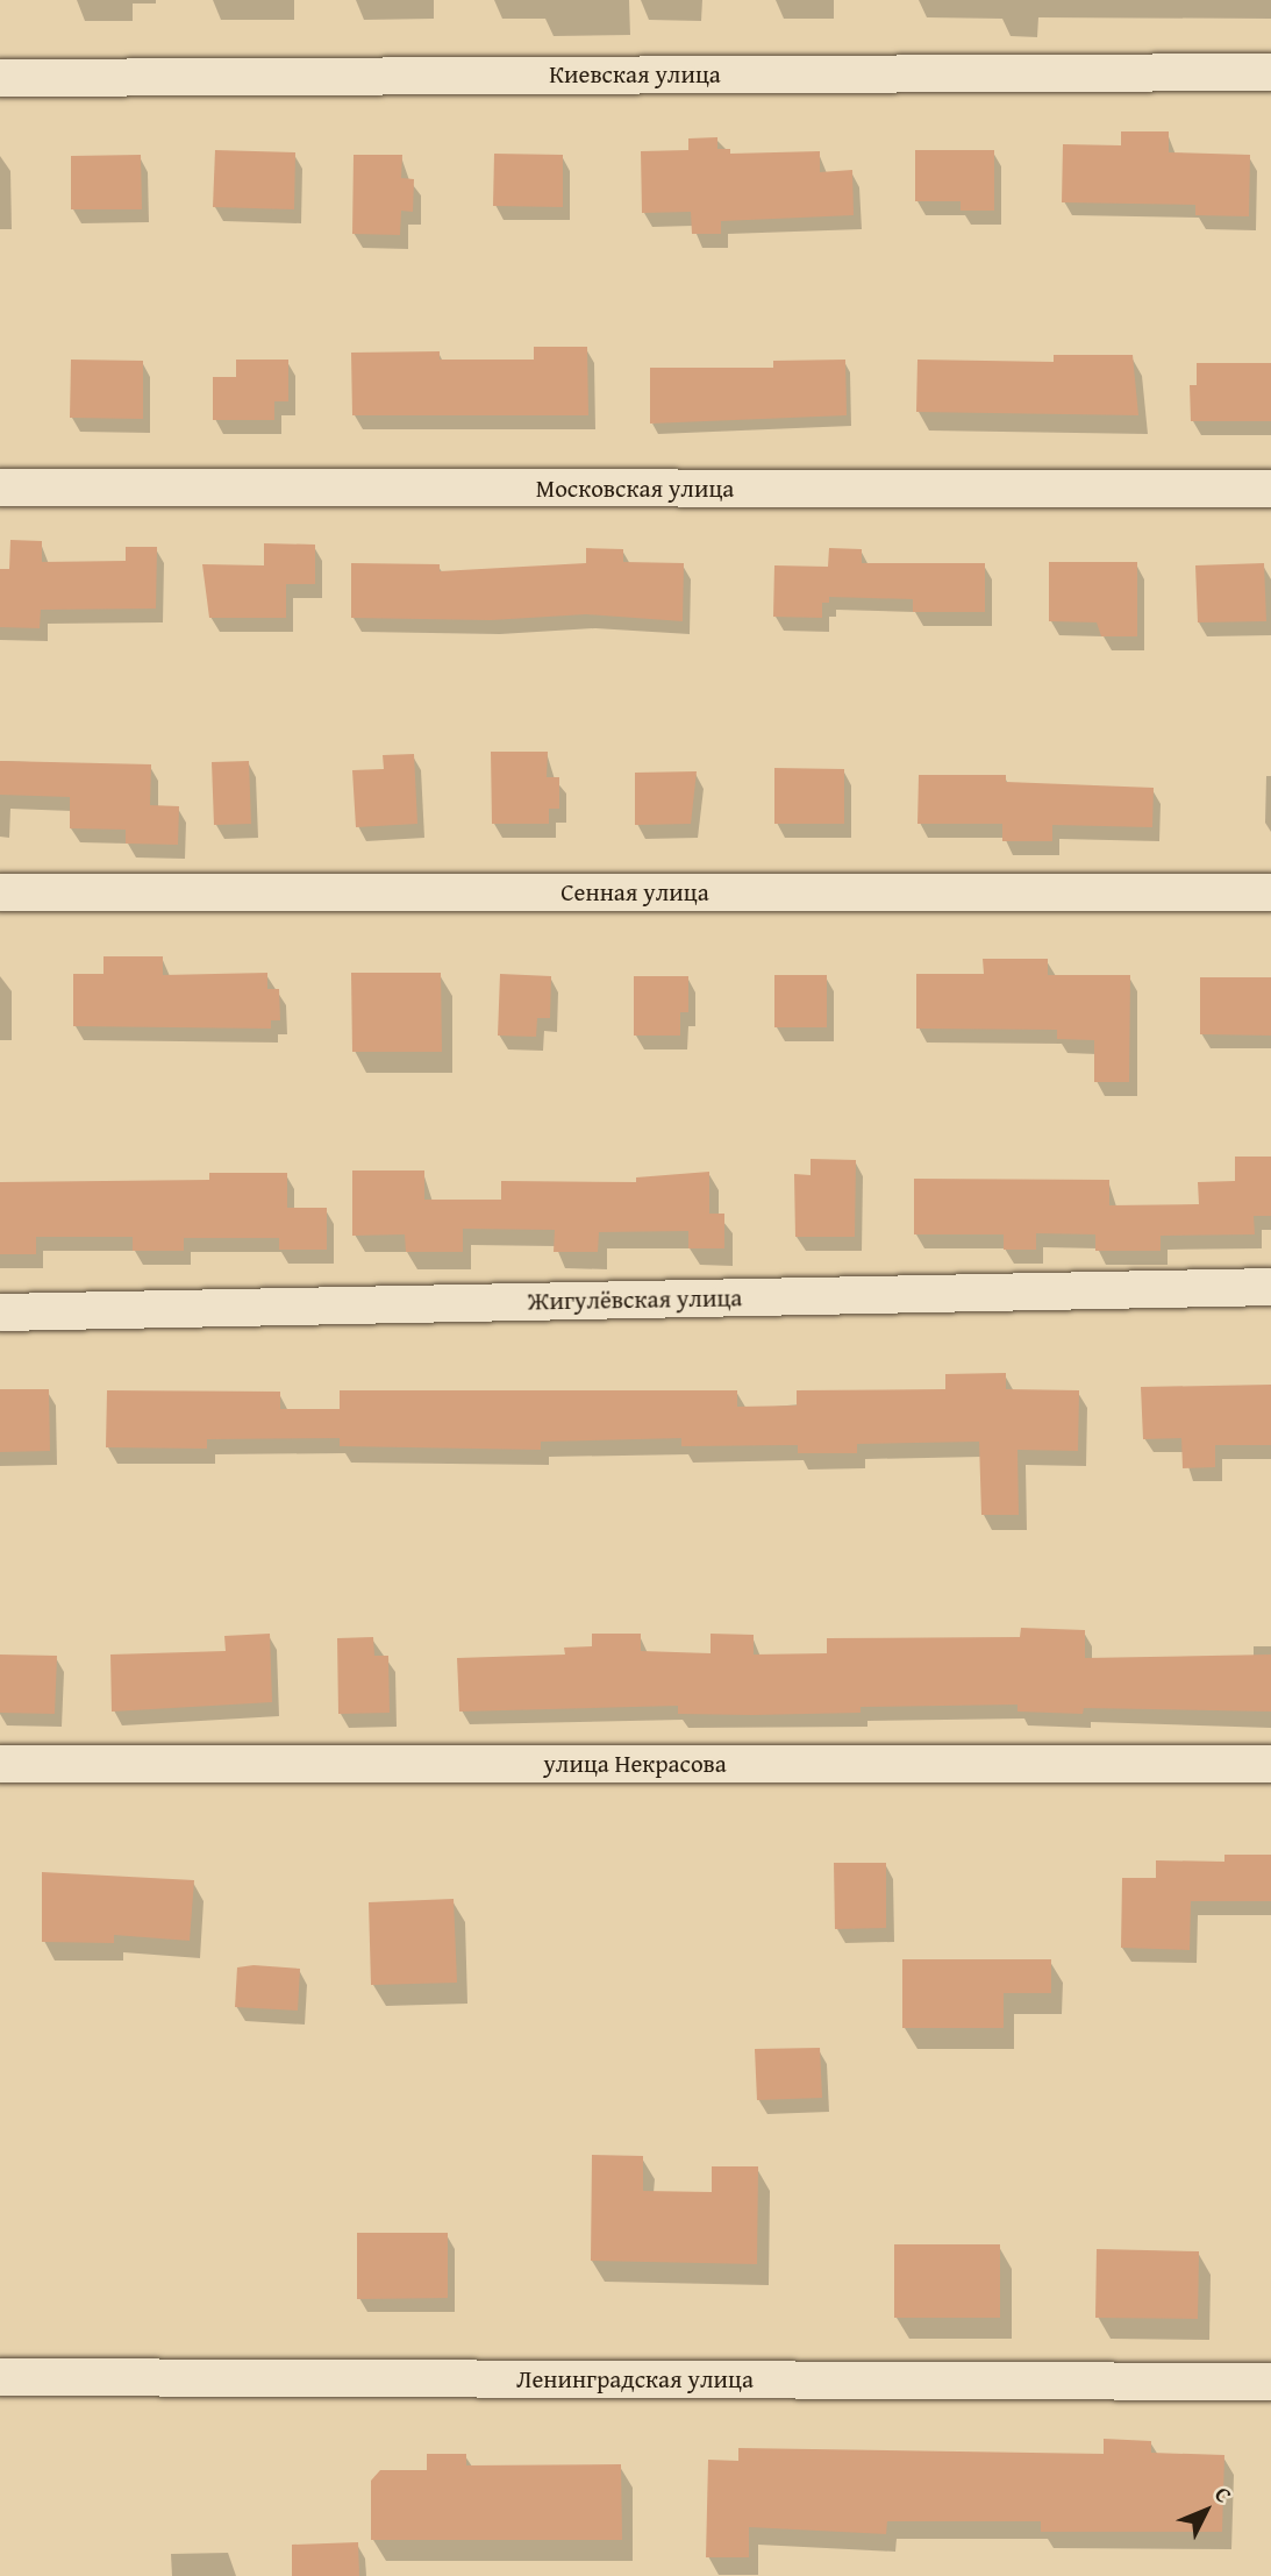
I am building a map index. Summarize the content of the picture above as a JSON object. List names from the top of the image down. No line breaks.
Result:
{"streets":{"street":["Киевская улица","Московская улица","Сенная улица","Жигулёвская улица","улица Некрасова","Ленинградская улица"]},"north":"top right"}
